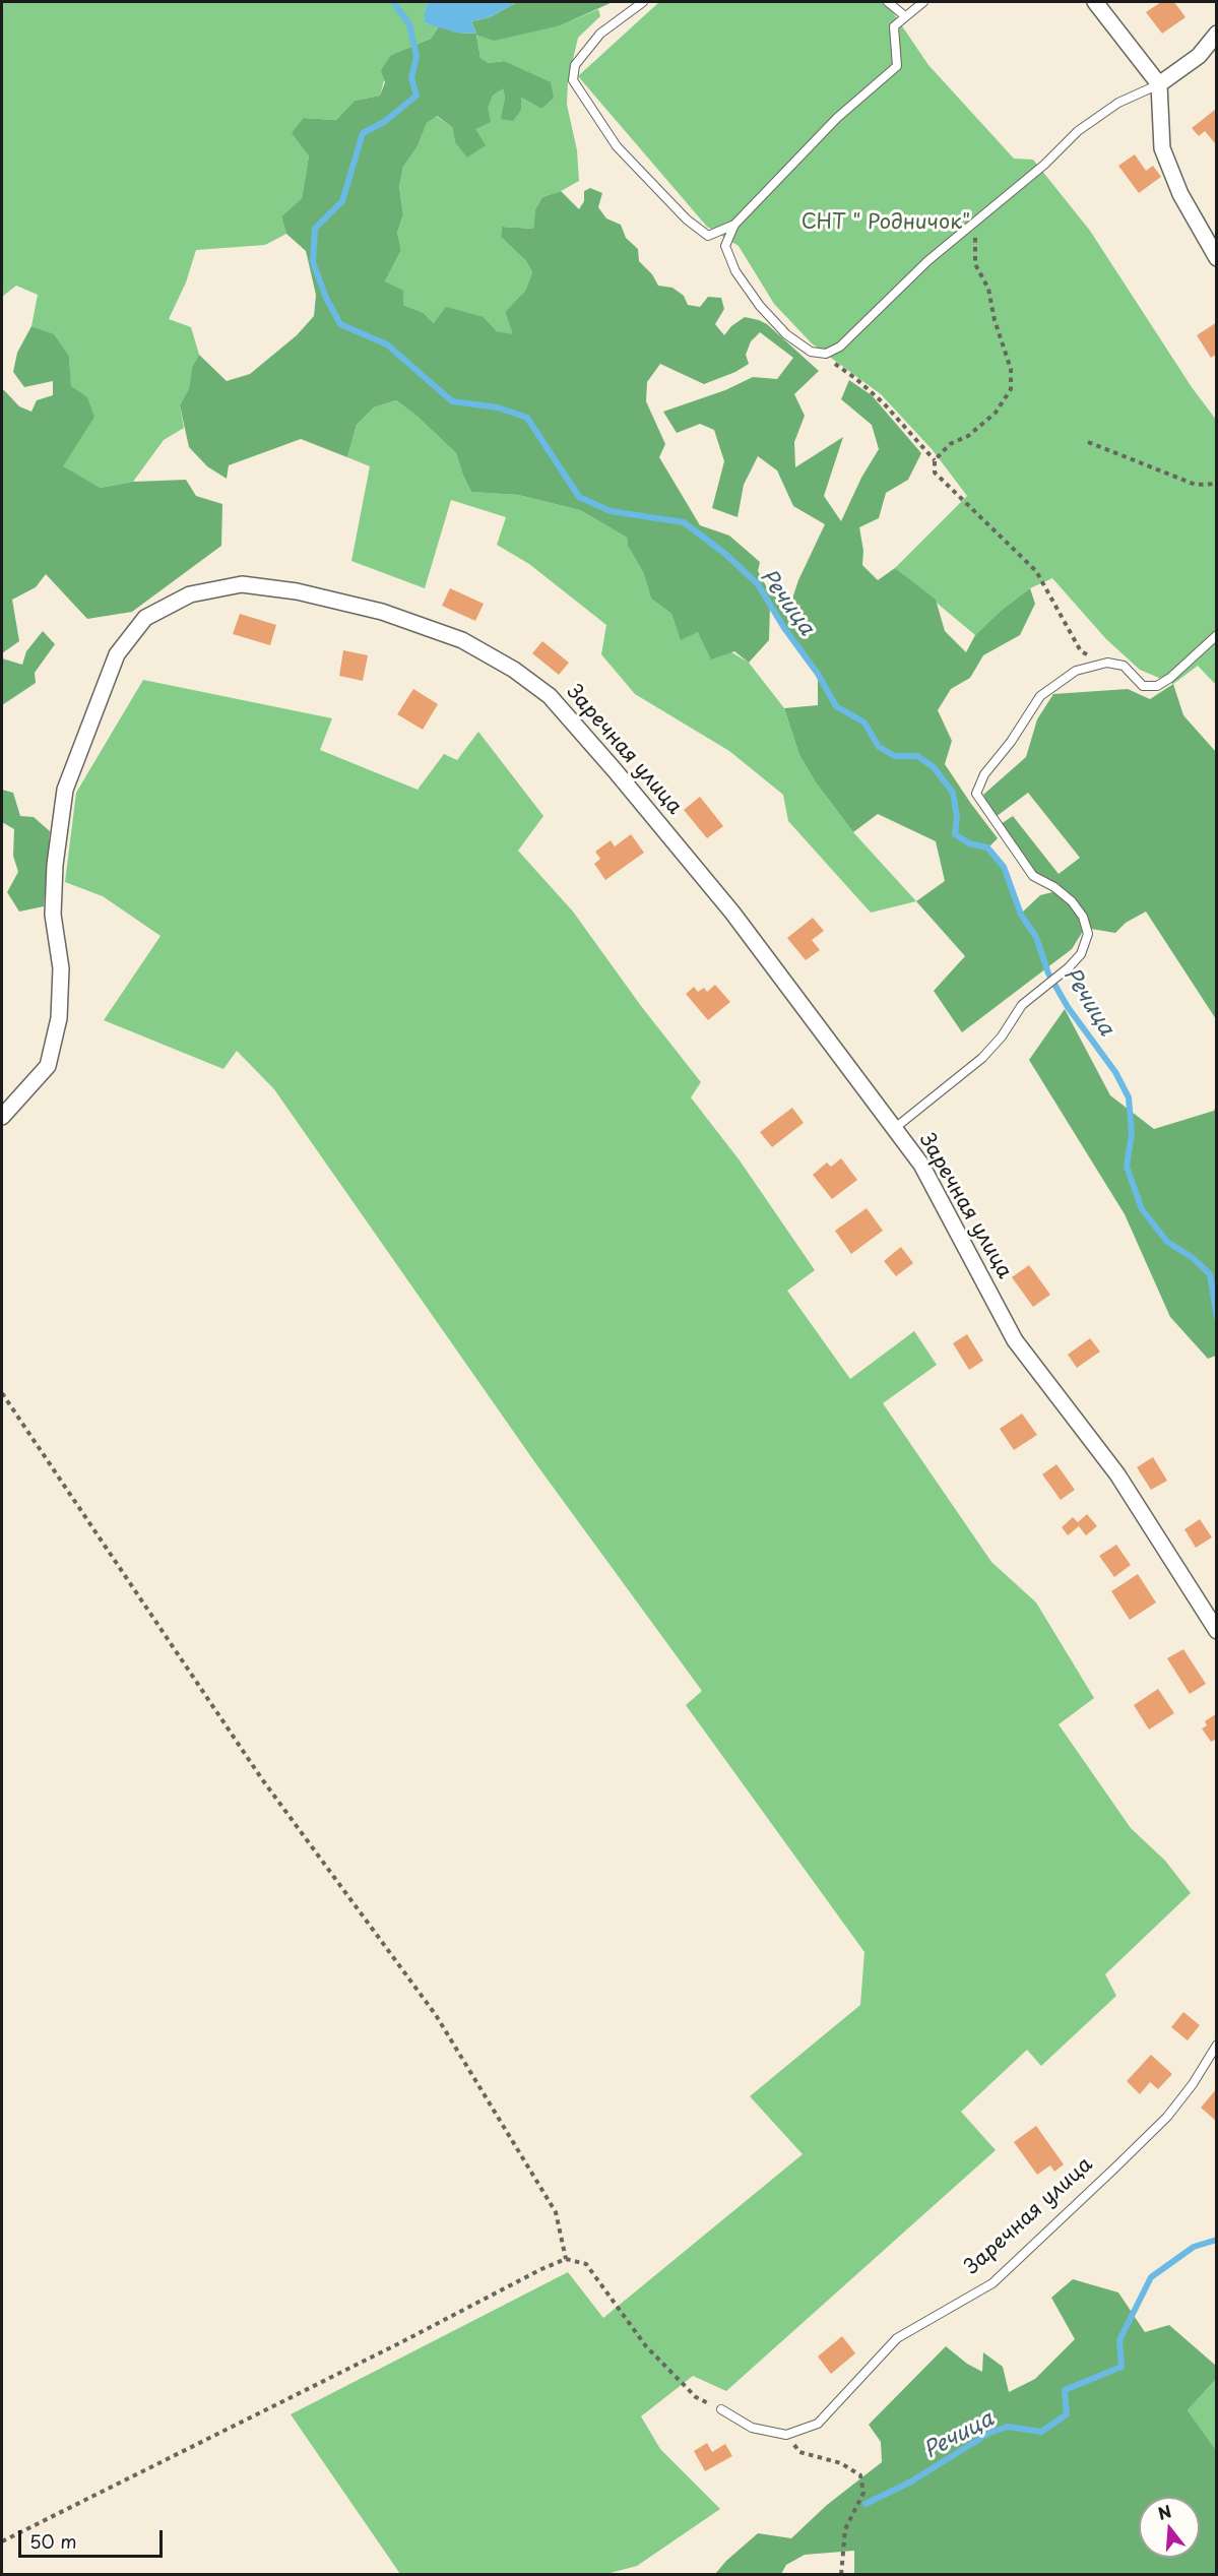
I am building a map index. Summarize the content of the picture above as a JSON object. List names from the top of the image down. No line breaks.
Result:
{"streets":{"street":["Заречная улица"]},"water":["Речица"],"parks":["СНТ \" Родничок\""],"scale_bar":"50 m","north":"top"}
